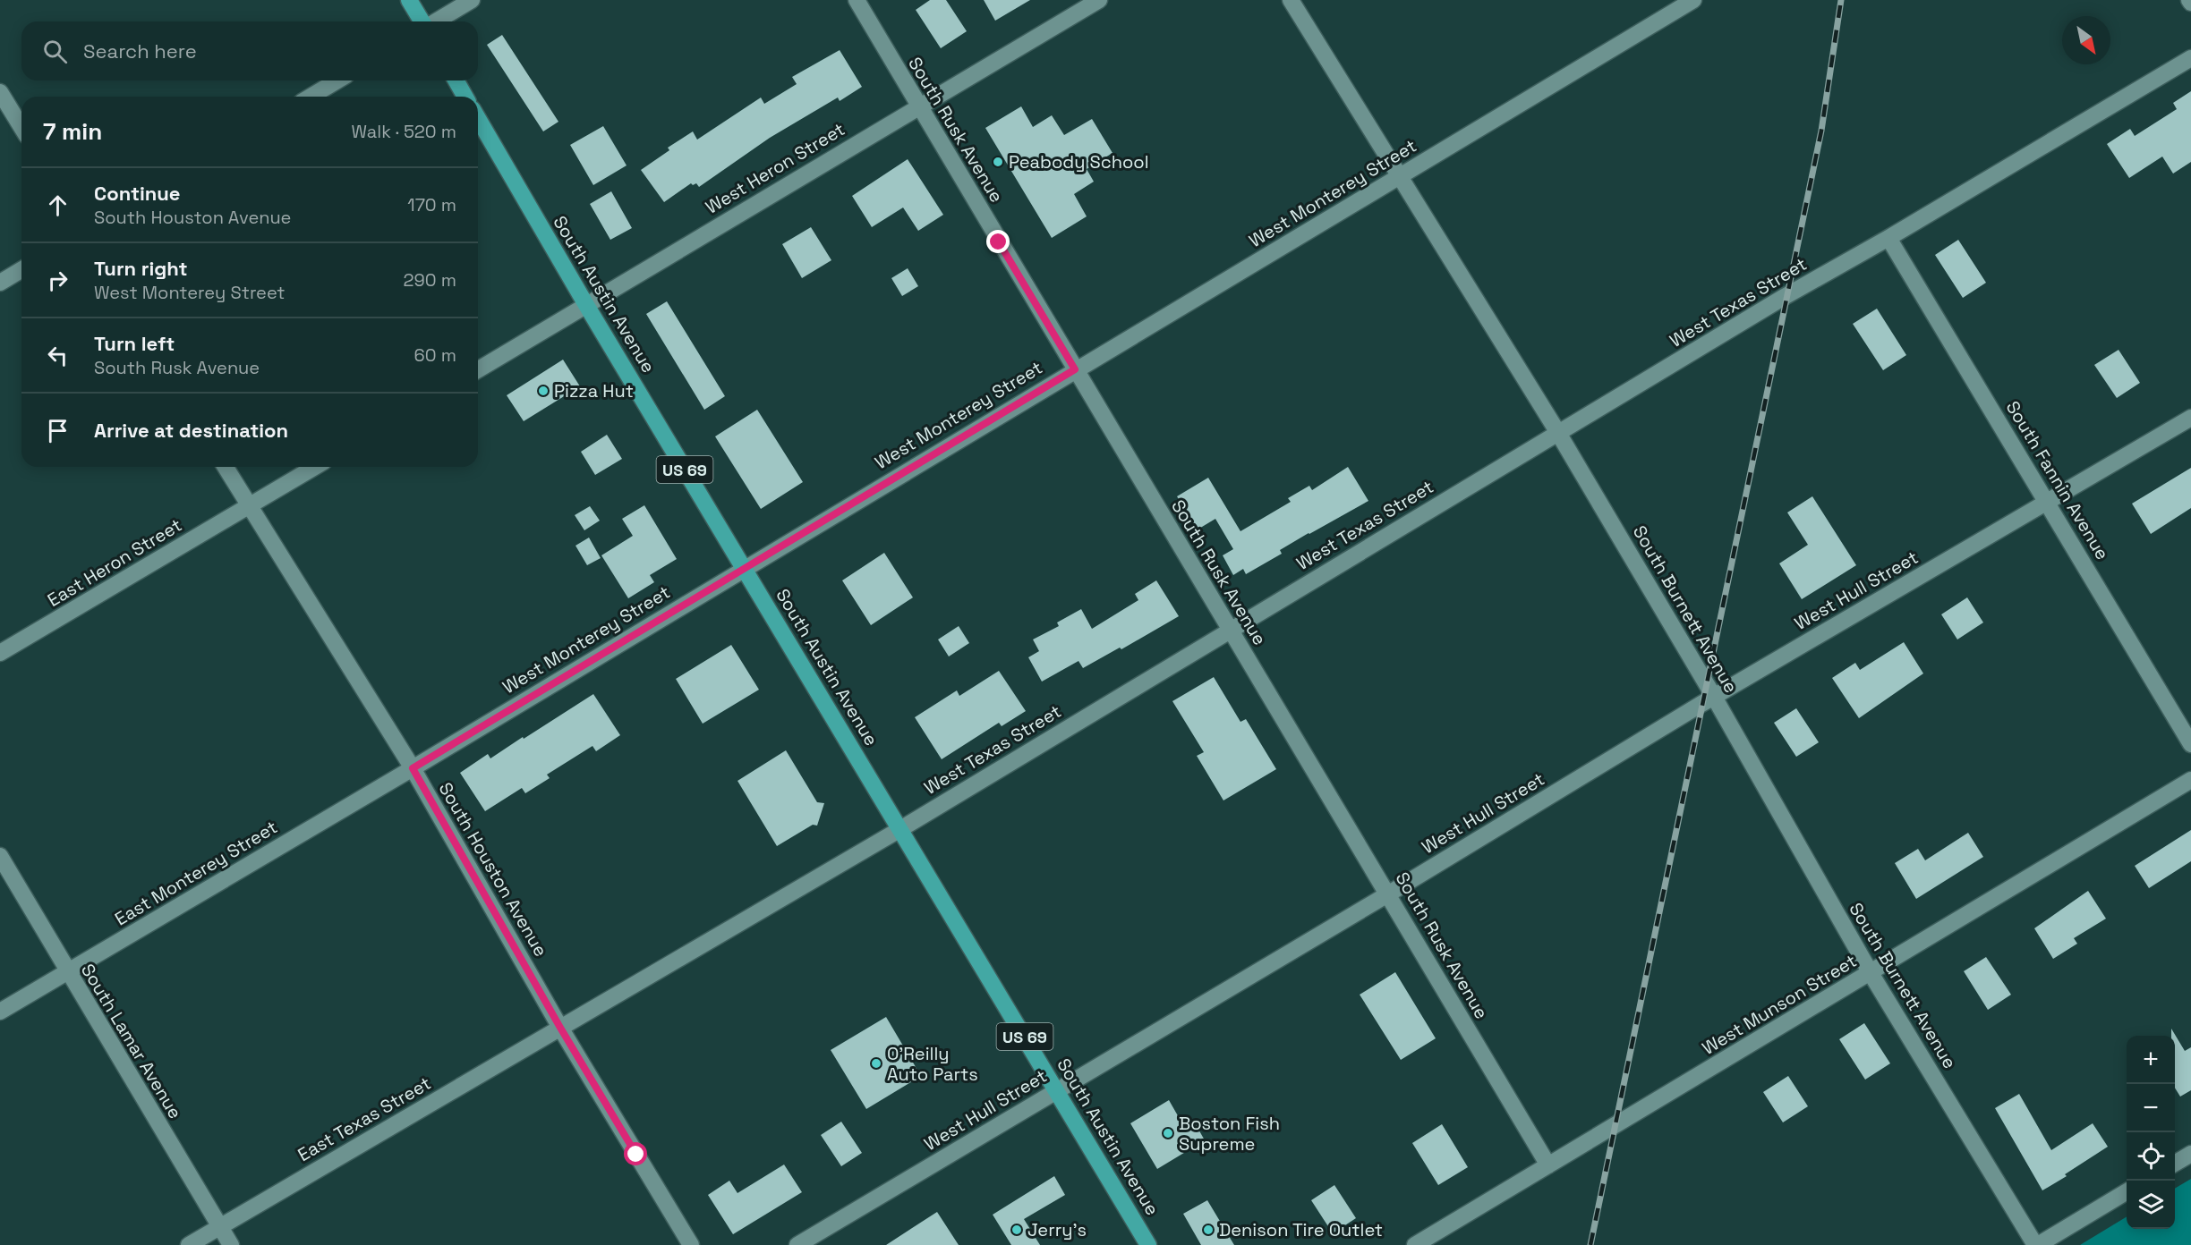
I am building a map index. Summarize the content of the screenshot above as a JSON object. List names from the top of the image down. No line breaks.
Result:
{"streets":{"highway":["South Austin Avenue","US 69"],"street":["South Rusk Avenue","West Heron Street","West Monterey Street","West Texas Street","South Fannin Avenue","East Heron Street","West Hull Street","South Burnett Avenue","South Houston Avenue","East Monterey Street","West Munson Street","South Lamar Avenue","East Texas Street"]},"crossings":[["South Rusk Avenue","West Heron Street"],["South Rusk Avenue","West Monterey Street"],["South Rusk Avenue","West Texas Street"],["South Rusk Avenue","West Hull Street"],["South Rusk Avenue","West Munson Street"],["West Heron Street","South Austin Avenue"],["West Monterey Street","South Austin Avenue"],["West Monterey Street","South Burnett Avenue"],["West Monterey Street","South Houston Avenue"],["West Monterey Street","East Monterey Street"],["South Austin Avenue","West Texas Street"],["South Austin Avenue","West Hull Street"],["West Texas Street","South Fannin Avenue"],["West Texas Street","South Burnett Avenue"],["West Texas Street","South Houston Avenue"],["West Texas Street","East Texas Street"],["South Fannin Avenue","West Hull Street"],["East Heron Street","South Houston Avenue"],["West Hull Street","South Burnett Avenue"],["South Burnett Avenue","West Munson Street"],["South Houston Avenue","East Monterey Street"],["South Houston Avenue","East Texas Street"],["East Monterey Street","South Lamar Avenue"],["South Lamar Avenue","East Texas Street"]],"places":["Peabody School","Pizza Hut","O'Reilly Auto Parts","Boston Fish Supreme","Jerry's","Denison Tire Outlet"],"north":"bottom right","page":{"search":"Search here","heading":["7 min","Walk · 520 m"],"list":[["Continue","South Houston Avenue","170 m"],["Turn right","West Monterey Street","290 m"],["Turn left","South Rusk Avenue","60 m"],"Arrive at destination"],"map_buttons":["+","−"]}}
